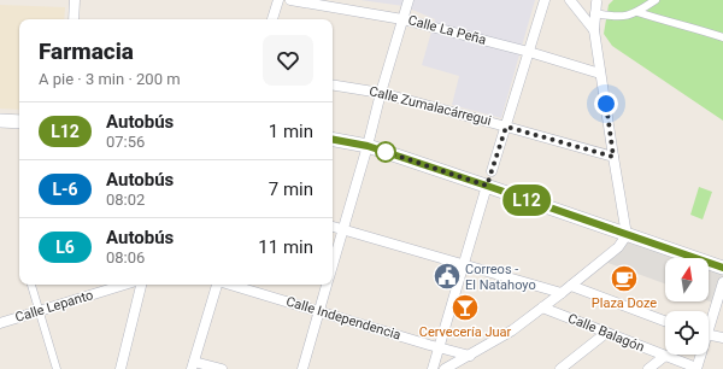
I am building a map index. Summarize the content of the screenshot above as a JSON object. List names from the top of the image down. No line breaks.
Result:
{"streets":{"street":["Calle La Peña","Calle Zumalacárregui","Calle Lepanto","Calle Independencia","Calle Balagón"]},"places":{"public building":["Correos - El Natahoyo"],"cafe":["Plaza Doze"],"bar":["Cervecería Juar"]},"lines":["bus line L12"],"north":"top","page":{"on_map":"L12","heading":["Farmacia","A pie · 3 min · 200 m"],"list":[{"mark":"L12","name":"Autobús","note":"07:56","value":"1 min"},{"mark":"L-6","name":"Autobús","note":"08:02","value":"7 min"},{"mark":"L6","name":"Autobús","note":"08:06","value":"11 min"}]}}
